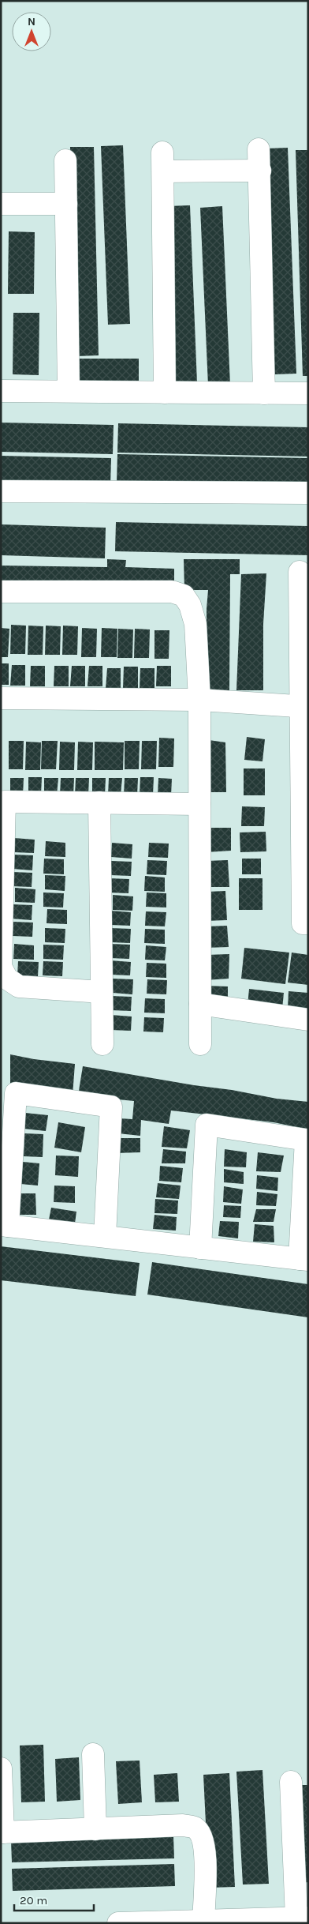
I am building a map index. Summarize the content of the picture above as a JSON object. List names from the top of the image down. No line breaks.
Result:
{"scale_bar":"20 m","north":"top"}
